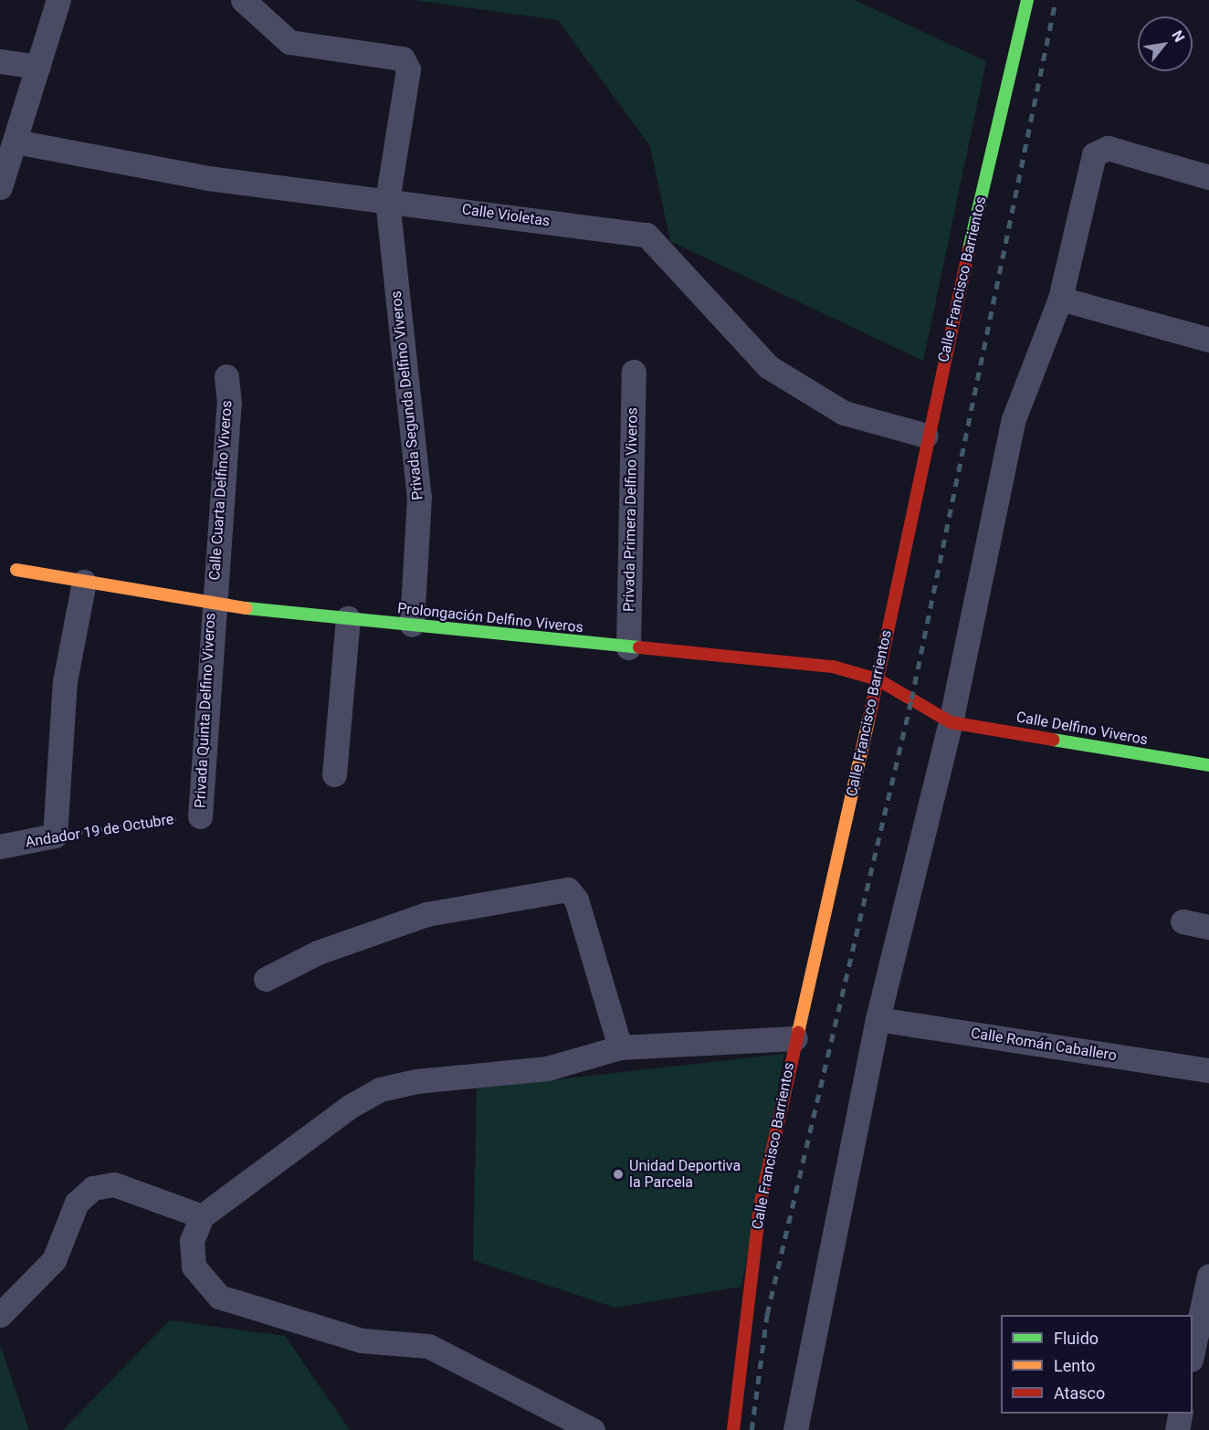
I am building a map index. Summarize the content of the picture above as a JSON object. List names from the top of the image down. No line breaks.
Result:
{"streets":{"street":["Calle Violetas","Calle Francisco Barrientos","Privada Segunda Delfino Viveros","Calle Cuarta Delfino Viveros","Privada Primera Delfino Viveros","Prolongación Delfino Viveros","Privada Quinta Delfino Viveros","Calle Delfino Viveros","Andador 19 de Octubre","Calle Román Caballero"]},"crossings":[["Calle Violetas","Calle Francisco Barrientos"],["Calle Violetas","Privada Segunda Delfino Viveros"],["Calle Francisco Barrientos","Prolongación Delfino Viveros"],["Privada Segunda Delfino Viveros","Prolongación Delfino Viveros"],["Calle Cuarta Delfino Viveros","Prolongación Delfino Viveros"],["Calle Cuarta Delfino Viveros","Privada Quinta Delfino Viveros"],["Privada Primera Delfino Viveros","Prolongación Delfino Viveros"],["Prolongación Delfino Viveros","Privada Quinta Delfino Viveros"],["Prolongación Delfino Viveros","Calle Delfino Viveros"],["Privada Quinta Delfino Viveros","Andador 19 de Octubre"]],"places":["Unidad Deportiva la Parcela"],"legend":["Fluido","Lento","Atasco"],"north":"top right"}
